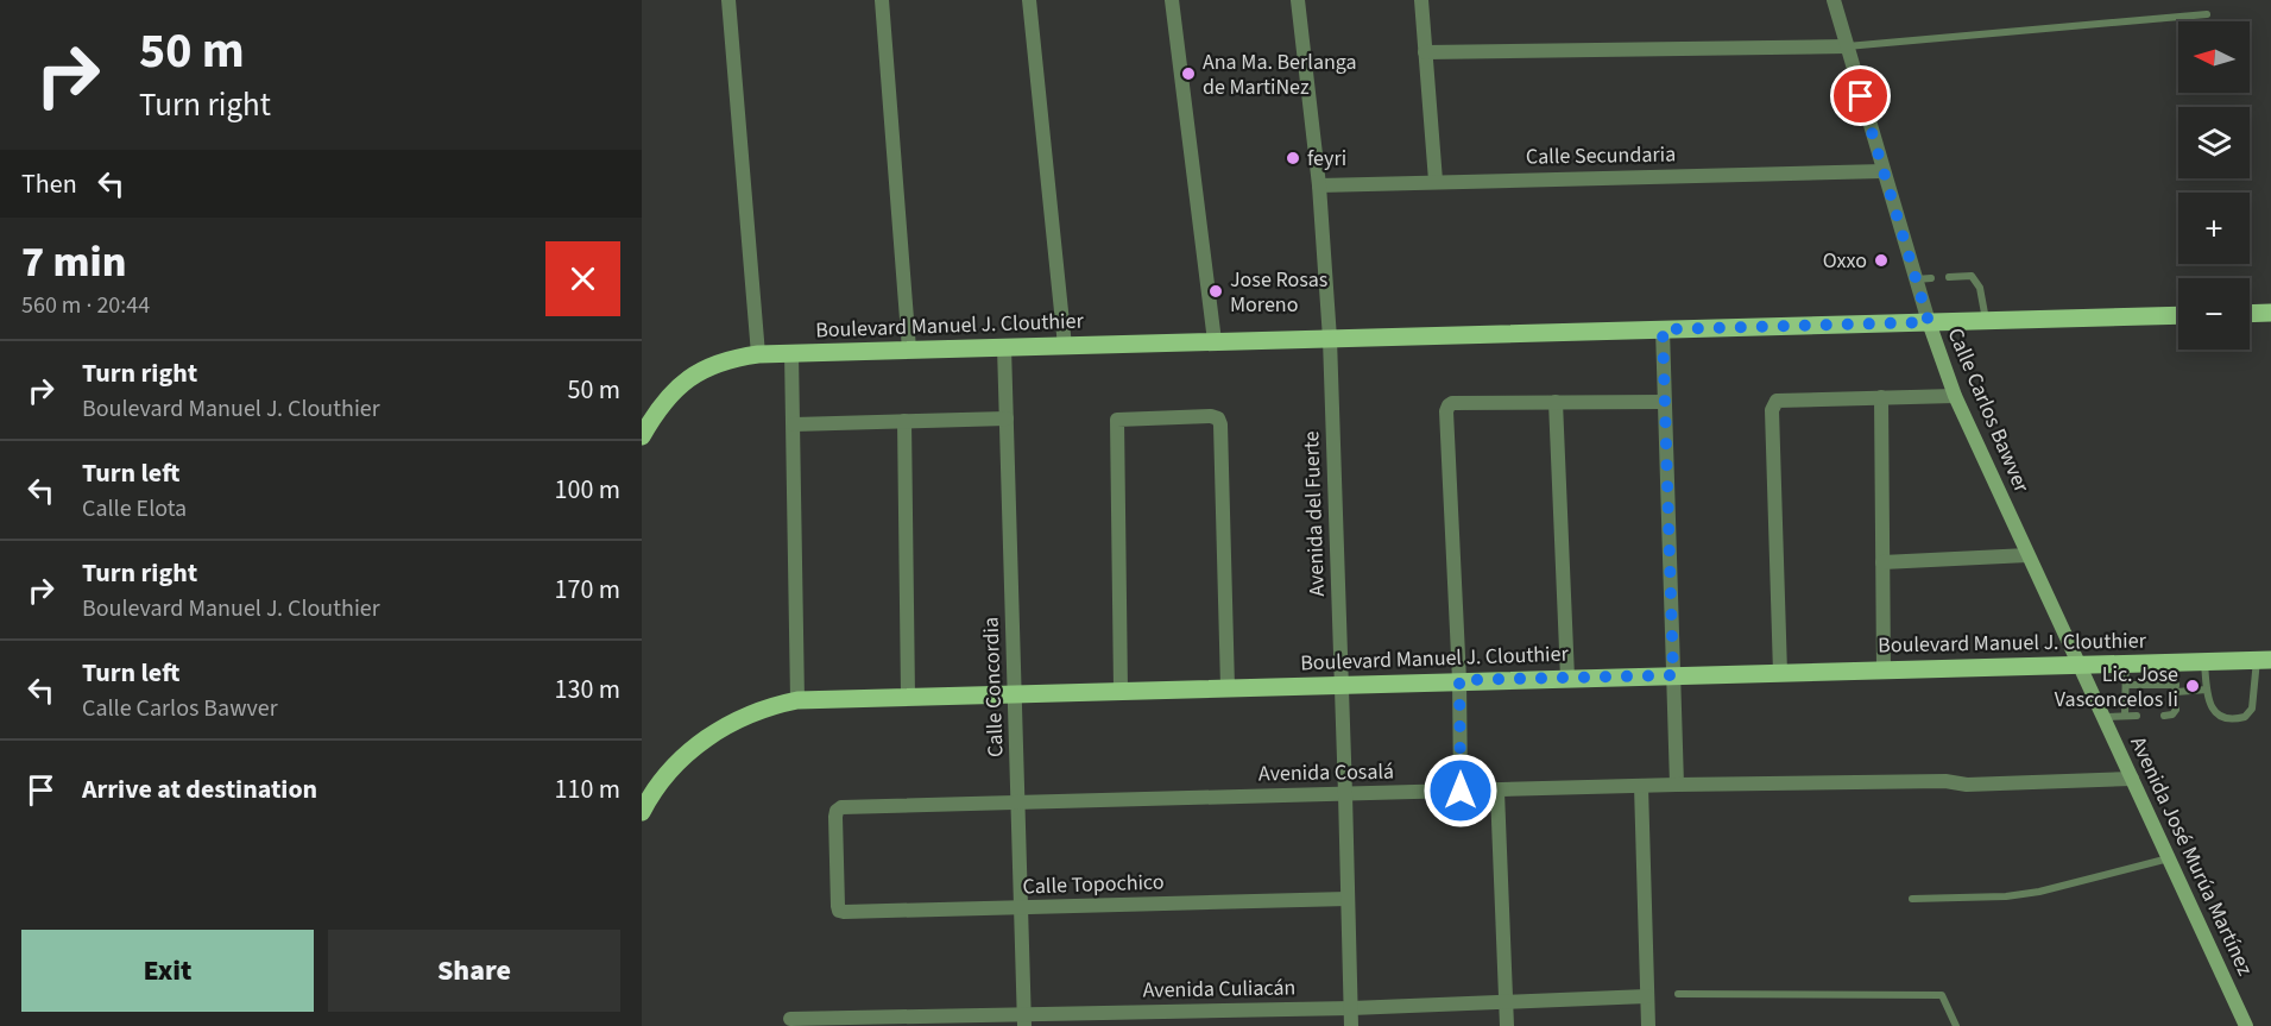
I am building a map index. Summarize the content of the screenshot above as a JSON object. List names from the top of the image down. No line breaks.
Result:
{"streets":{"main road":["Boulevard Manuel J. Clouthier","Calle Carlos Bawver","Avenida José Murúa Martínez"],"street":["Calle Secundaria","Avenida del Fuerte","Calle Concordia","Avenida Cosalá","Calle Topochico","Avenida Culiacán"]},"crossings":[["Calle Secundaria","Calle Carlos Bawver"],["Calle Secundaria","Avenida del Fuerte"],["Boulevard Manuel J. Clouthier","Calle Carlos Bawver"],["Boulevard Manuel J. Clouthier","Avenida del Fuerte"],["Boulevard Manuel J. Clouthier","Calle Concordia"],["Boulevard Manuel J. Clouthier","Avenida José Murúa Martínez"],["Calle Carlos Bawver","Avenida José Murúa Martínez"],["Avenida del Fuerte","Avenida Cosalá"],["Avenida del Fuerte","Calle Topochico"],["Avenida del Fuerte","Avenida Culiacán"],["Calle Concordia","Avenida Cosalá"],["Calle Concordia","Calle Topochico"],["Calle Concordia","Avenida Culiacán"],["Avenida Cosalá","Avenida José Murúa Martínez"],["Avenida Cosalá","Calle Topochico"]],"places":["Ana Ma. Berlanga de MartiNez","feyri","Oxxo","Jose Rosas Moreno","Lic. Jose Vasconcelos Ii"],"north":"left","page":{"turn":["50 m","Turn right"],"map_buttons":["+","−"],"then":"Then","heading":["7 min","560 m · 20:44"],"list":[{"name":"Turn right","note":"Boulevard Manuel J. Clouthier","value":"50 m"},{"name":"Turn left","note":"Calle Elota","value":"100 m"},{"name":"Turn right","note":"Boulevard Manuel J. Clouthier","value":"170 m"},{"name":"Turn left","note":"Calle Carlos Bawver","value":"130 m"},{"name":"Arrive at destination","value":"110 m"}],"buttons":["Exit","Share"]}}
